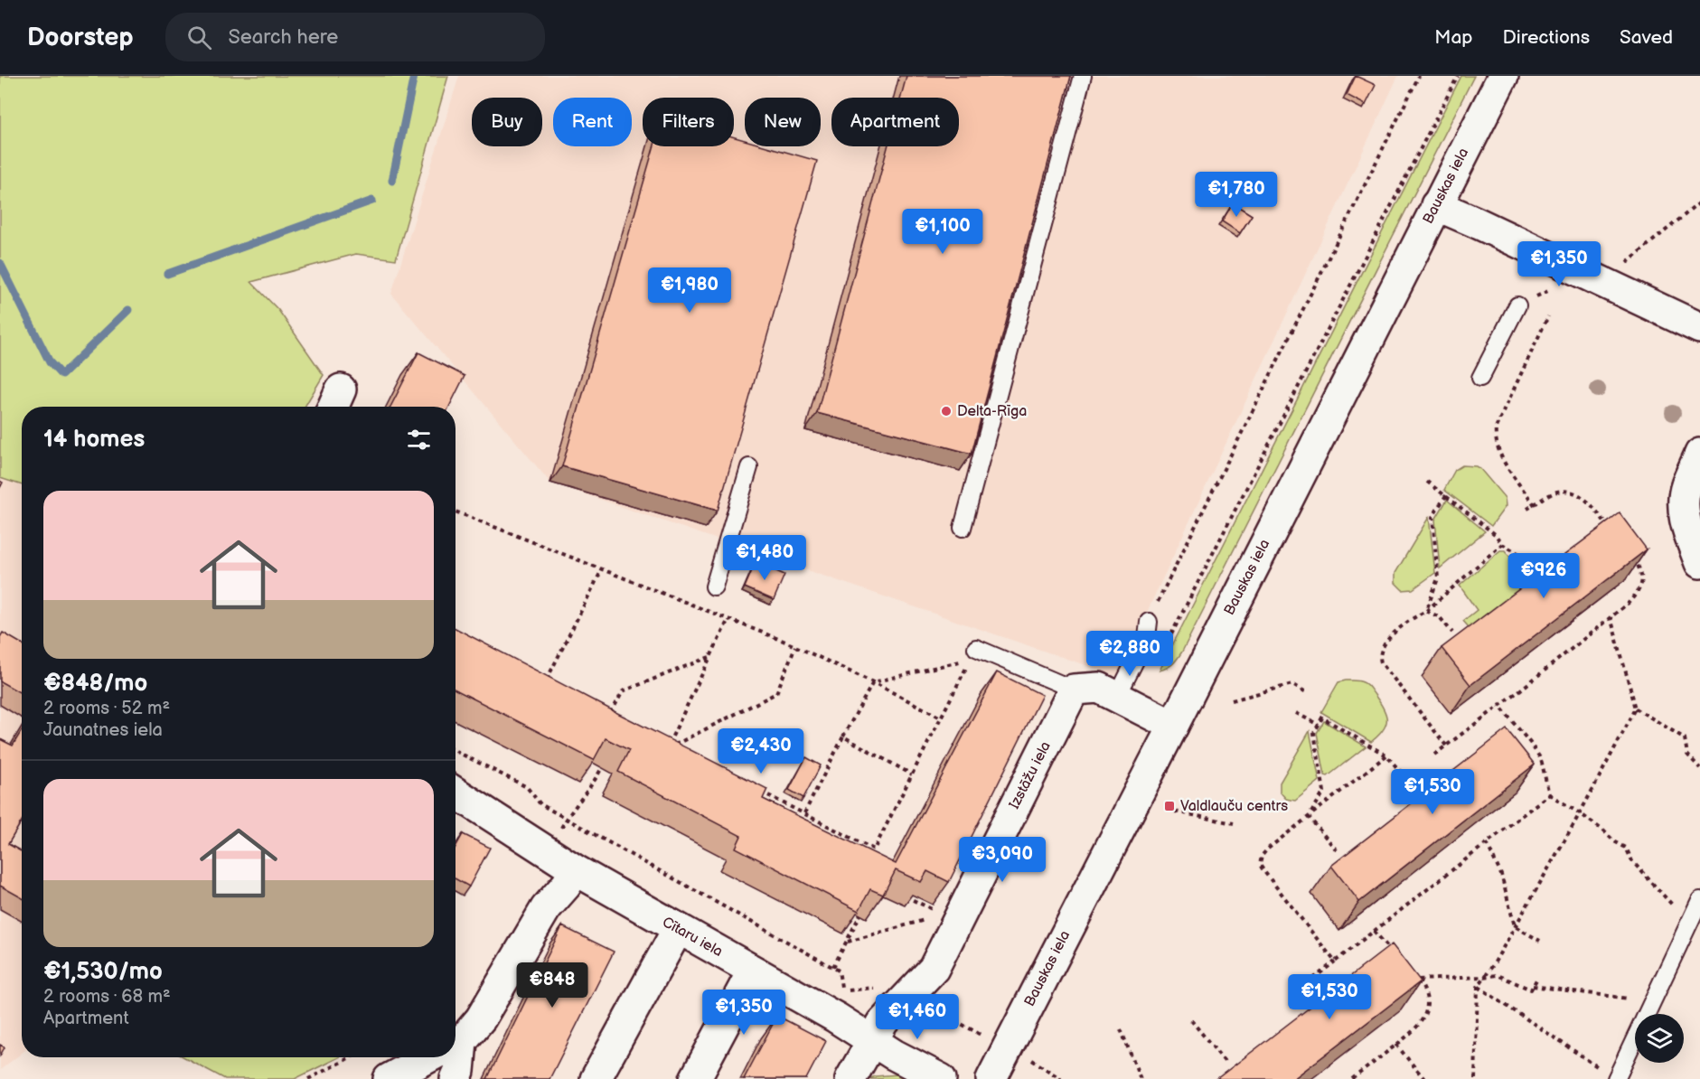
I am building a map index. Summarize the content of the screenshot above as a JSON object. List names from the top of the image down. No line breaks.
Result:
{"streets":{"street":["Bauskas iela","Izstāžu iela","Cītaru iela"]},"crossings":[["Izstāžu iela","Cītaru iela"]],"places":{"other":["Delta-Rīga"],"transit":["Valdlauču centrs"]},"page":{"header":"Doorstep","search":"Search here","nav":["Map","Directions","Saved"],"chip":["Buy","Rent","Filters","New","Apartment"],"price":["€1,780","€1,100","€1,350","€1,980","€1,480","€926","€2,880","€2,430","€1,530","€3,090","€848","€1,530","€1,350","€1,460"],"heading":"14 homes","list":[{"name":"€848/mo","note":"2 rooms · 52 m² · Jaunatnes iela"},{"name":"€1,530/mo","note":"2 rooms · 68 m² · Apartment"}]}}
